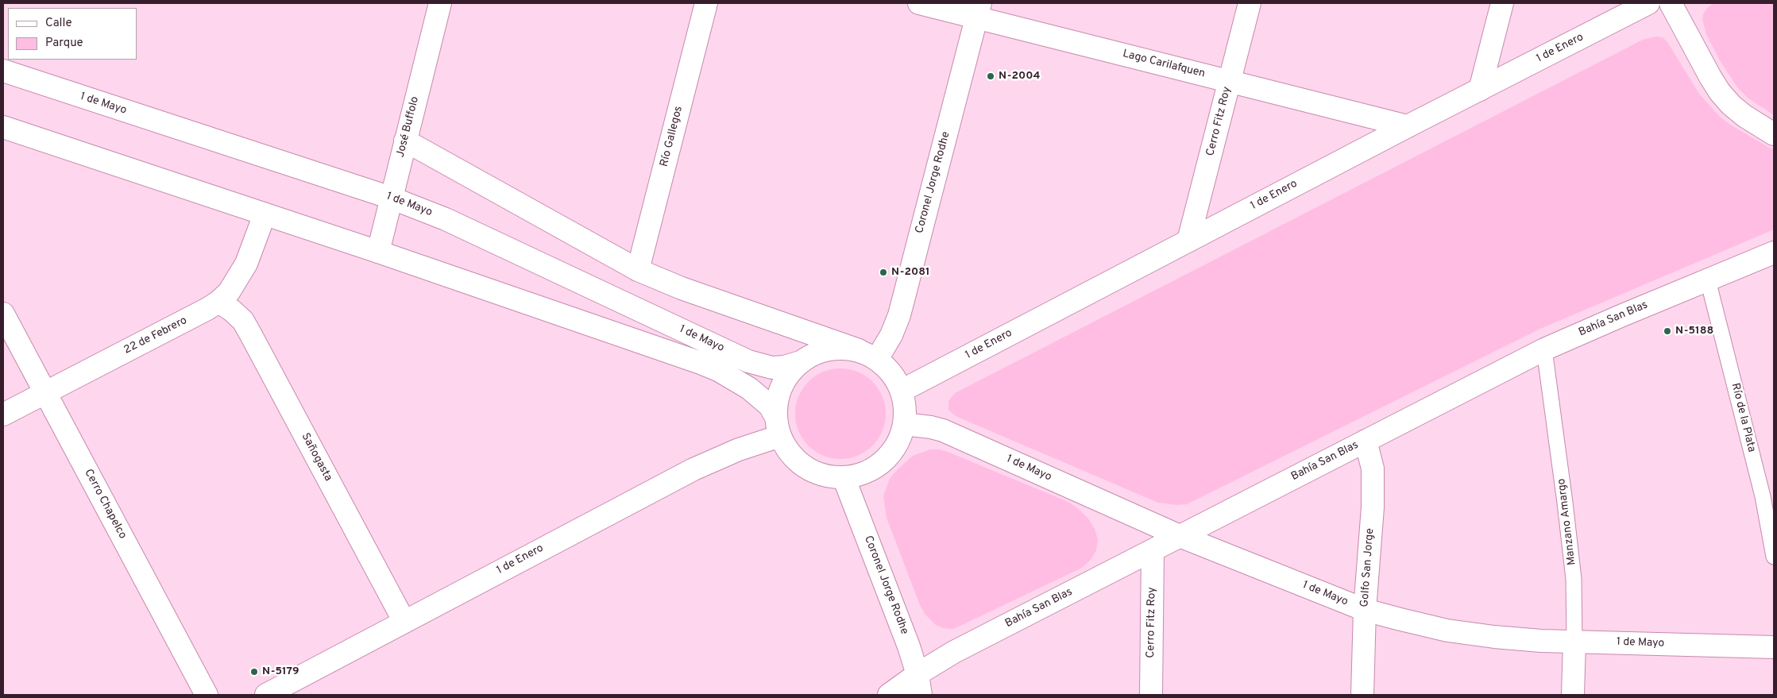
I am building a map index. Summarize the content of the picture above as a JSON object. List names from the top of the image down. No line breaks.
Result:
{"streets":{"street":["1 de Enero","Lago Carilafquen","1 de Mayo","Cerro Fitz Roy","José Buffolo","Río Gallegos","Coronel Jorge Rodhe","Bahía San Blas","22 de Febrero","Sañogasta","Cerro Chapelco","Manzano Amargo","Golfo San Jorge"],"lane":["Río de la Plata"]},"crossings":[["1 de Enero","Lago Carilafquen"],["1 de Enero","1 de Mayo"],["1 de Enero","Cerro Fitz Roy"],["1 de Enero","Coronel Jorge Rodhe"],["1 de Enero","Sañogasta"],["Lago Carilafquen","Cerro Fitz Roy"],["Lago Carilafquen","Coronel Jorge Rodhe"],["1 de Mayo","José Buffolo"],["1 de Mayo","Coronel Jorge Rodhe"],["1 de Mayo","Bahía San Blas"],["1 de Mayo","22 de Febrero"],["1 de Mayo","Manzano Amargo"],["1 de Mayo","Golfo San Jorge"],["Cerro Fitz Roy","Bahía San Blas"],["Coronel Jorge Rodhe","Bahía San Blas"],["Bahía San Blas","Río de la Plata"],["Bahía San Blas","Manzano Amargo"],["Bahía San Blas","Golfo San Jorge"],["22 de Febrero","Sañogasta"],["22 de Febrero","Cerro Chapelco"]],"places":["N-2004","N-2081","N-5188","N-5179"],"legend":["Calle","Parque"]}
